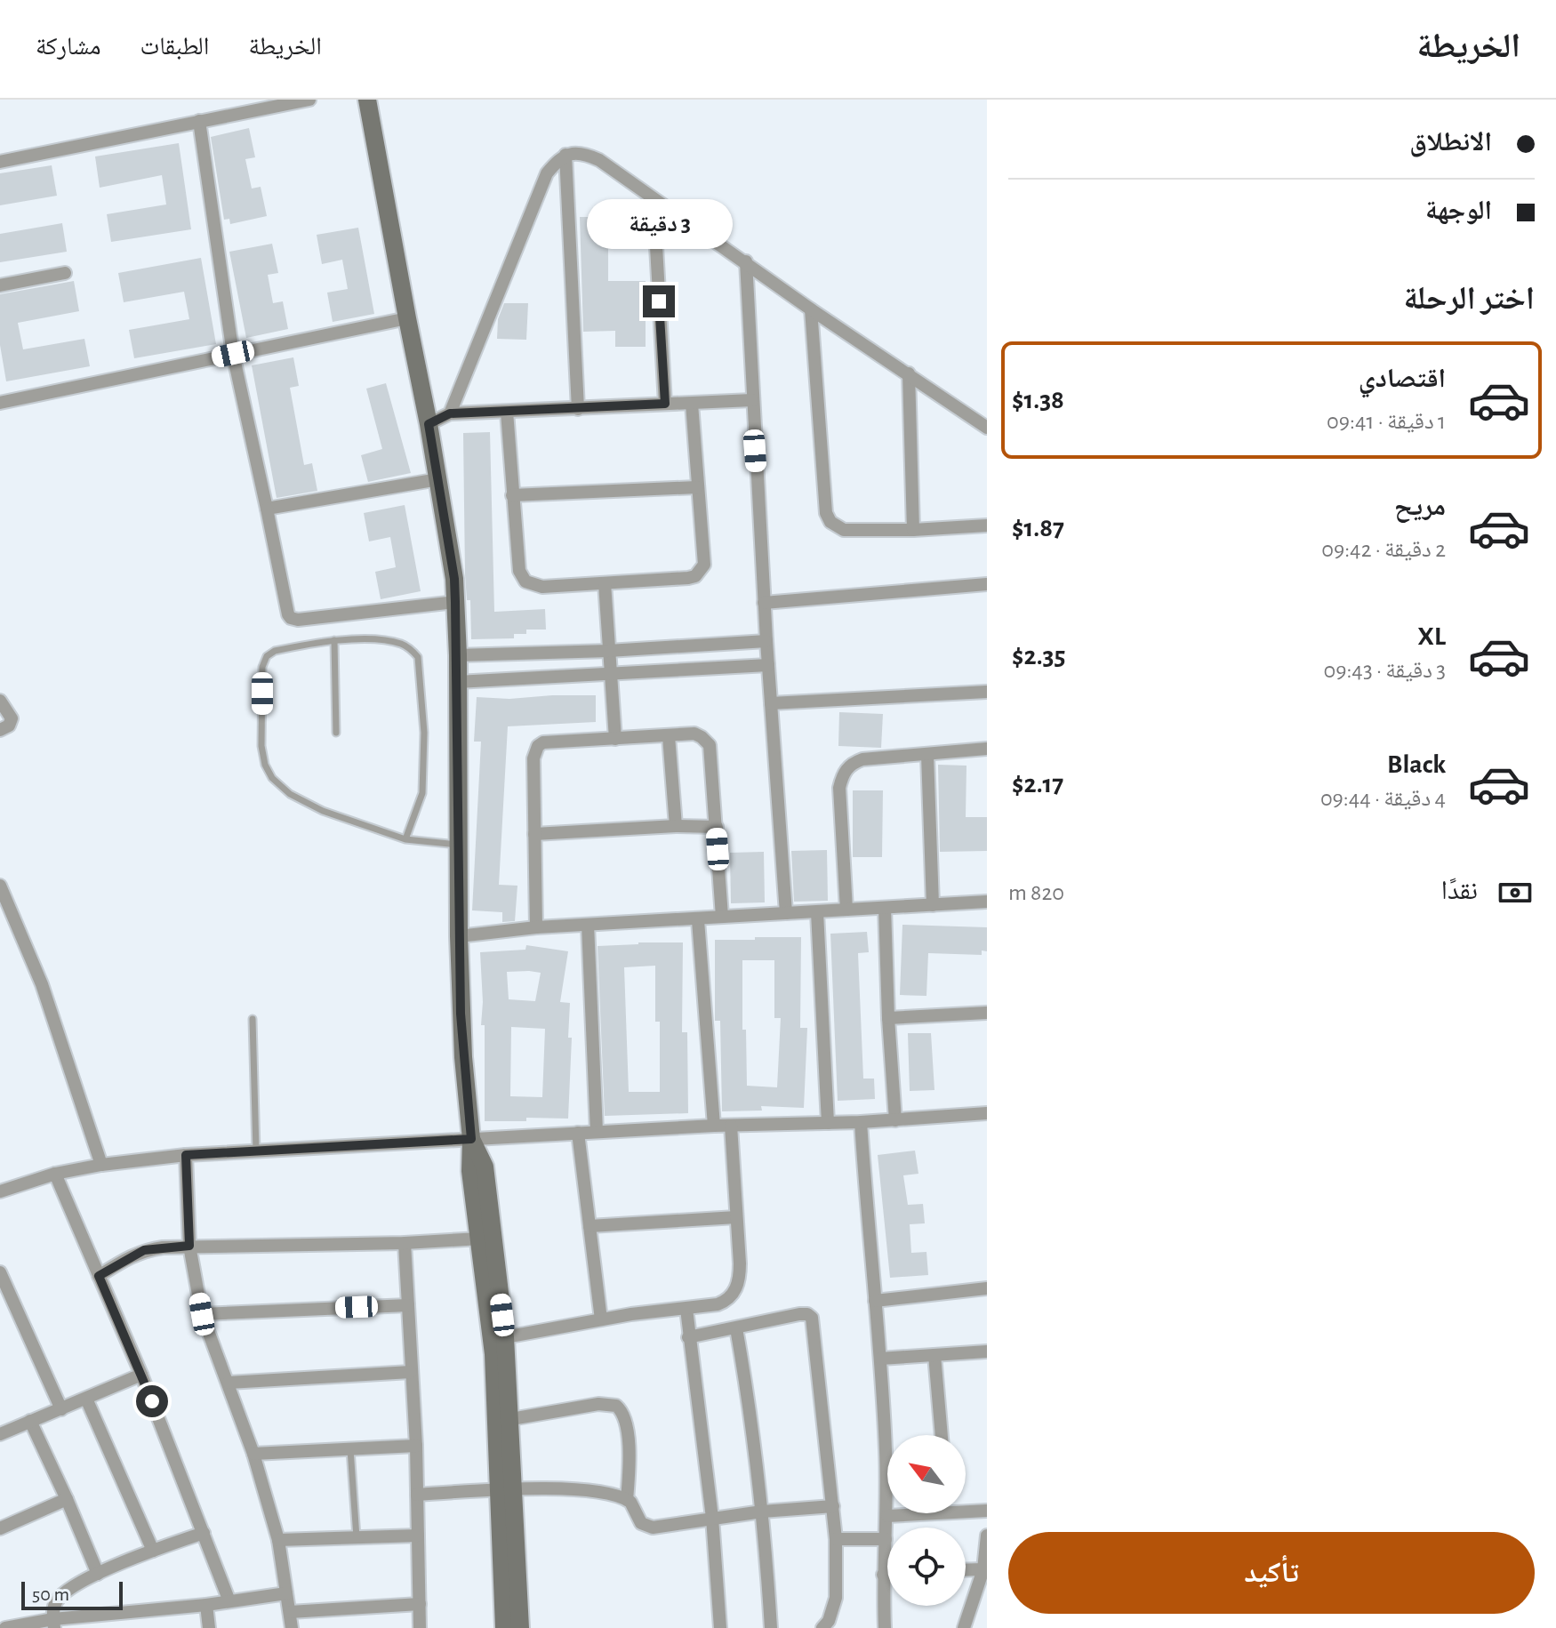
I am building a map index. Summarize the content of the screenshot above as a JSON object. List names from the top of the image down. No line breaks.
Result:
{"scale_bar":"50 m","north":"top left","page":{"header":"الخريطة","nav":["الخريطة","الطبقات","مشاركة"],"banner":["الانطلاق","الوجهة"],"bubble":"3 دقيقة","heading":"اختر الرحلة","list":[{"name":"اقتصادي","note":"1 دقيقة · 09:41","value":"$1.38"},{"name":"مريح","note":"2 دقيقة · 09:42","value":"$1.87"},{"name":"XL","note":"3 دقيقة · 09:43","value":"$2.35"},{"name":"Black","note":"4 دقيقة · 09:44","value":"$2.17"}],"pay":["نقدًا","820 m"],"buttons":"تأكيد","scale":"50 m"}}
